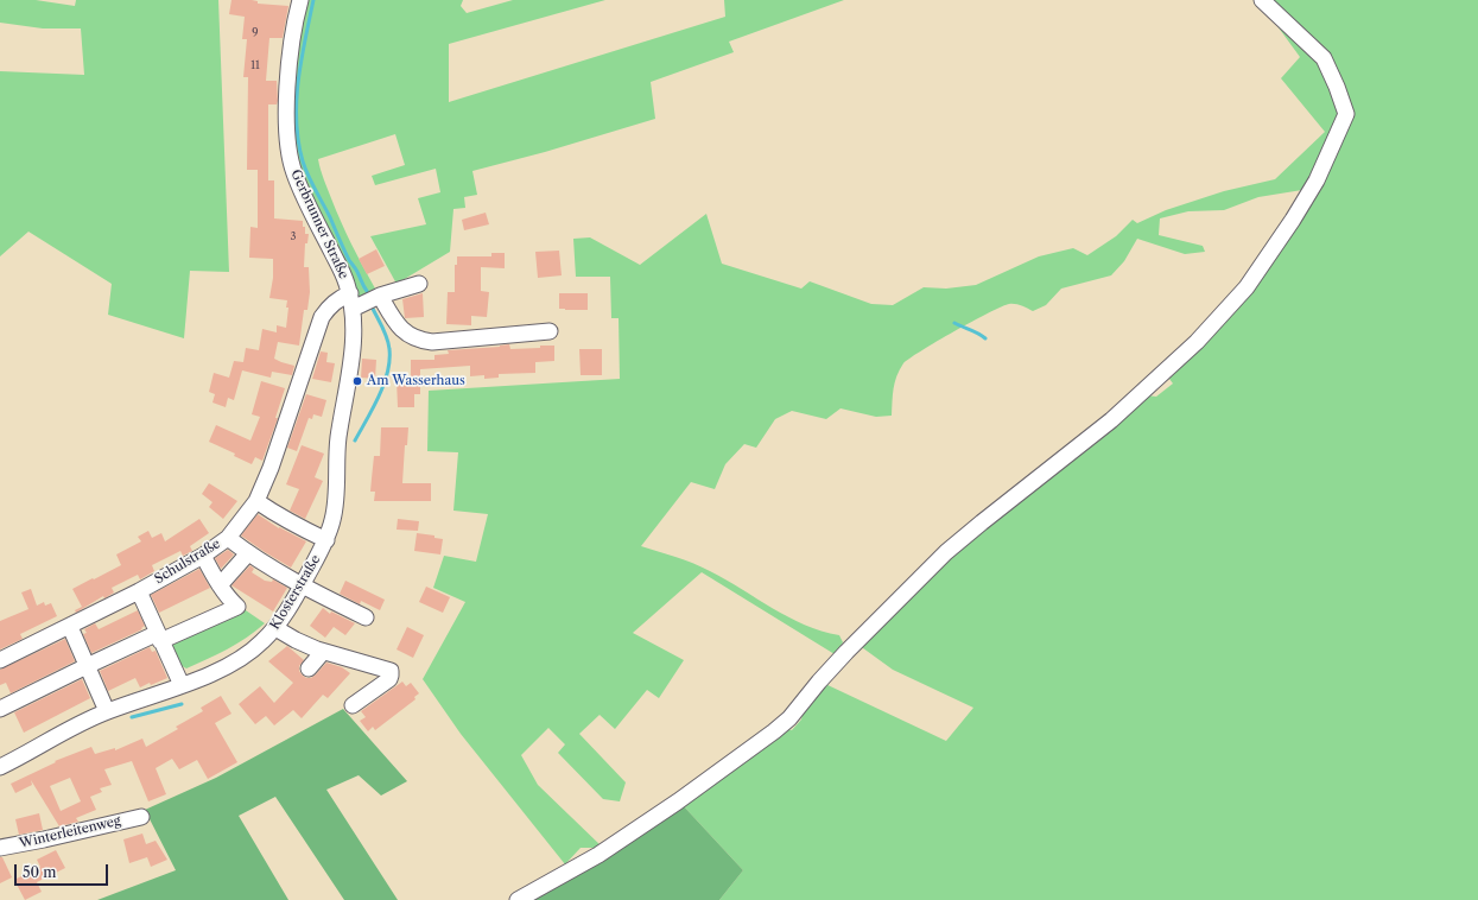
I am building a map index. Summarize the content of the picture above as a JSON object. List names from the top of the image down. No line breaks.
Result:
{"streets":{"street":["Gerbrunner Straße","Schulstraße","Klosterstraße","Winterleitenweg"]},"crossings":[["Gerbrunner Straße","Schulstraße"],["Gerbrunner Straße","Klosterstraße"],["Schulstraße","Klosterstraße"]],"places":["Am Wasserhaus"],"house_numbers":["9","11","3"],"scale_bar":"50 m"}
